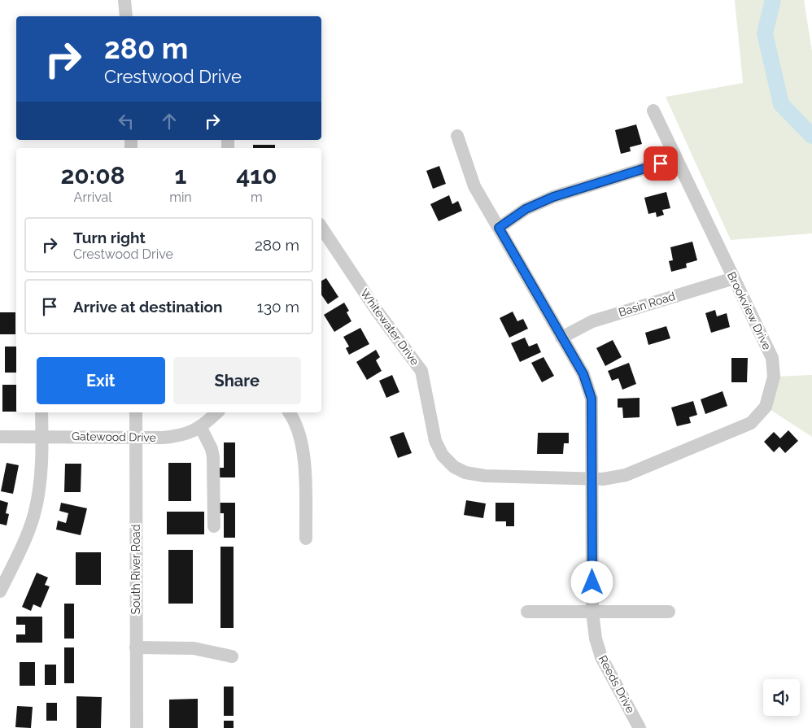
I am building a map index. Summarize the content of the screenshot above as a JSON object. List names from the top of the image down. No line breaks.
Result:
{"streets":{"street":["Basin Road","Brookview Drive","Whitewater Drive","Gatewood Drive","South River Road","Reeds Drive"]},"crossings":[["Basin Road","Brookview Drive"],["Basin Road","Reeds Drive"],["Brookview Drive","Whitewater Drive"],["Brookview Drive","Reeds Drive"],["Whitewater Drive","Reeds Drive"],["Gatewood Drive","South River Road"]],"page":{"turn":["280 m","Crestwood Drive"],"eta":["20:08","Arrival","1","min","410","m"],"list":[{"name":"Turn right","note":"Crestwood Drive","value":"280 m"},{"name":"Arrive at destination","value":"130 m"}],"buttons":["Exit","Share"]}}
